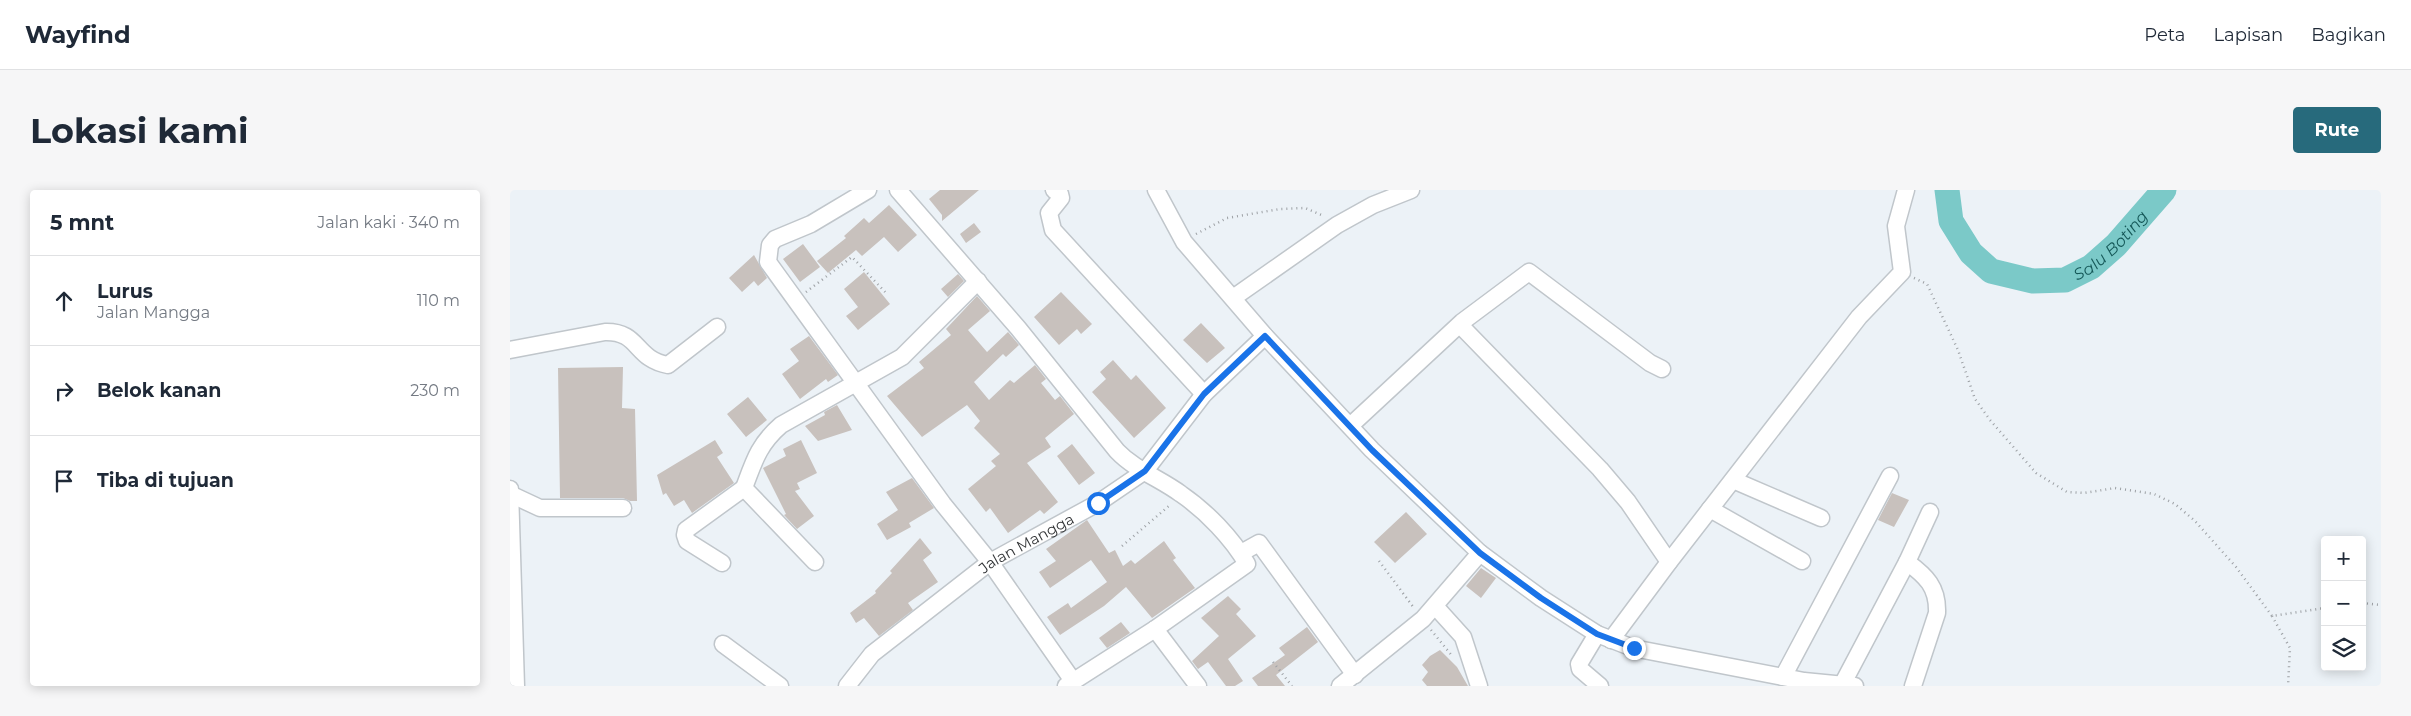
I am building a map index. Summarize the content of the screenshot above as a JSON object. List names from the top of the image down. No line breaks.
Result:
{"streets":{"street":["Jalan Mangga"]},"water":["Salu Boting"],"page":{"header":"Wayfind","nav":["Peta","Lapisan","Bagikan"],"buttons":"Rute","title":"Lokasi kami","heading":["5 mnt","Jalan kaki · 340 m"],"list":[["Lurus","Jalan Mangga","110 m"],["Belok kanan","230 m"],"Tiba di tujuan"],"map_buttons":["+","−"]}}
